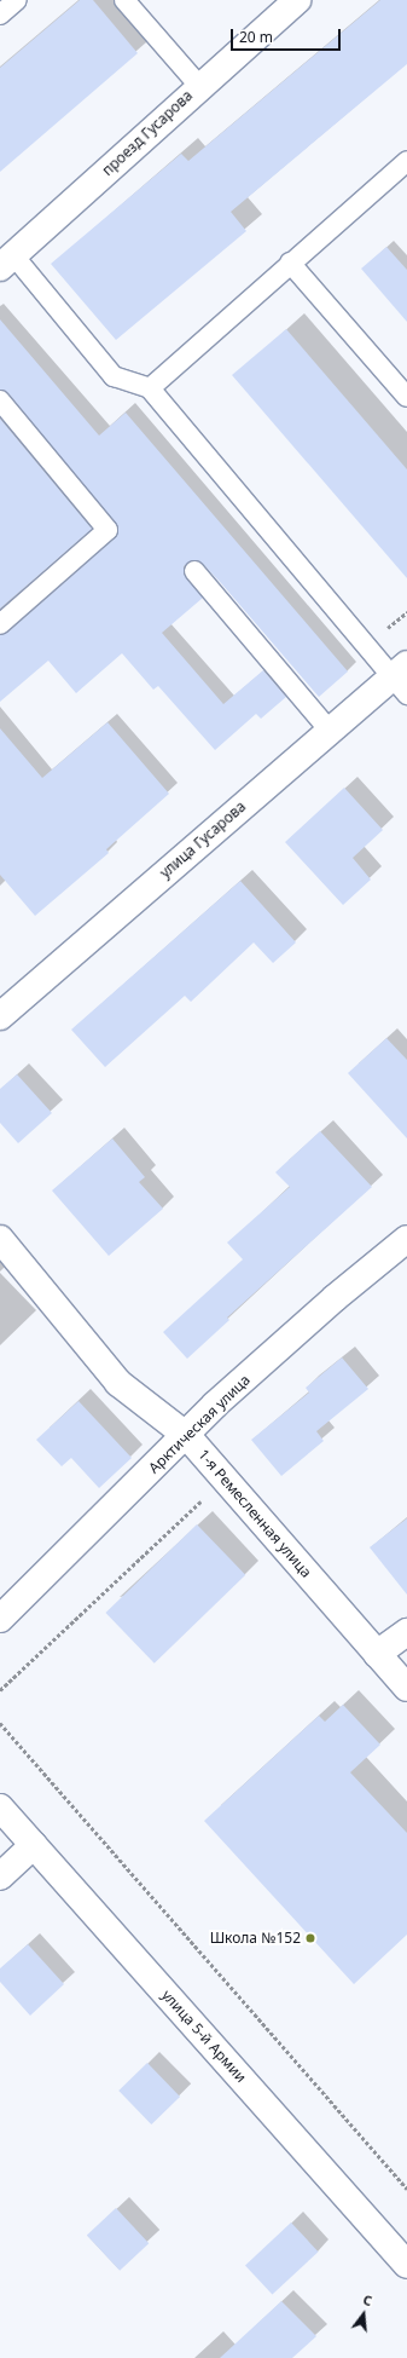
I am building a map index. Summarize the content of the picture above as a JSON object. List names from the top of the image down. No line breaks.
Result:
{"streets":{"street":["проезд Гусарова","улица Гусарова","Арктическая улица","1-я Ремесленная улица","улица 5-й Армии"]},"crossings":[["Арктическая улица","1-я Ремесленная улица"]],"places":["Школа №152"],"scale_bar":"20 m","north":"top"}
